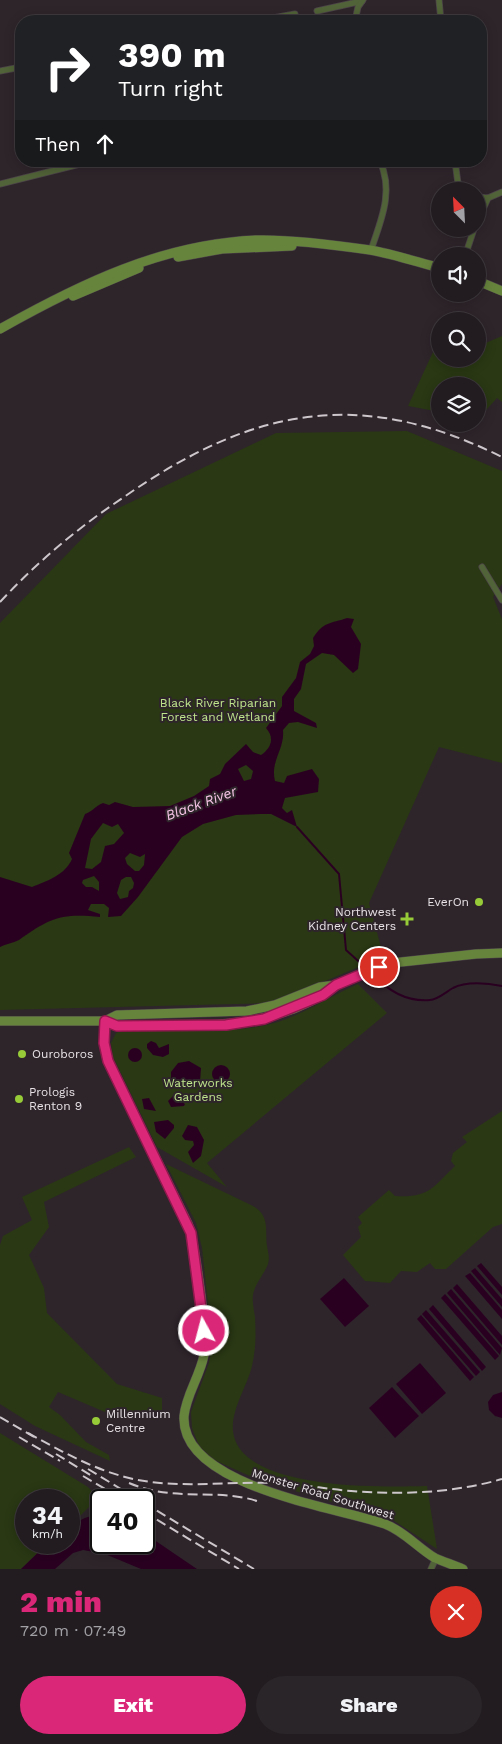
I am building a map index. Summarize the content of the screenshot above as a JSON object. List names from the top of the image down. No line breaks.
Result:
{"streets":{"street":["Monster Road Southwest"]},"water":["Black River"],"parks":["Black River Riparian Forest and Wetland","Waterworks Gardens"],"places":{"other":["EverOn","Ouroboros","Prologis Renton 9","Millennium Centre"],"health":["Northwest Kidney Centers"]},"north":"top left","page":{"turn":["390 m","Turn right"],"then":"Then","speed":"34 km/h","limit":"40","heading":["2 min","720 m · 07:49"],"buttons":["Exit","Share"]}}
